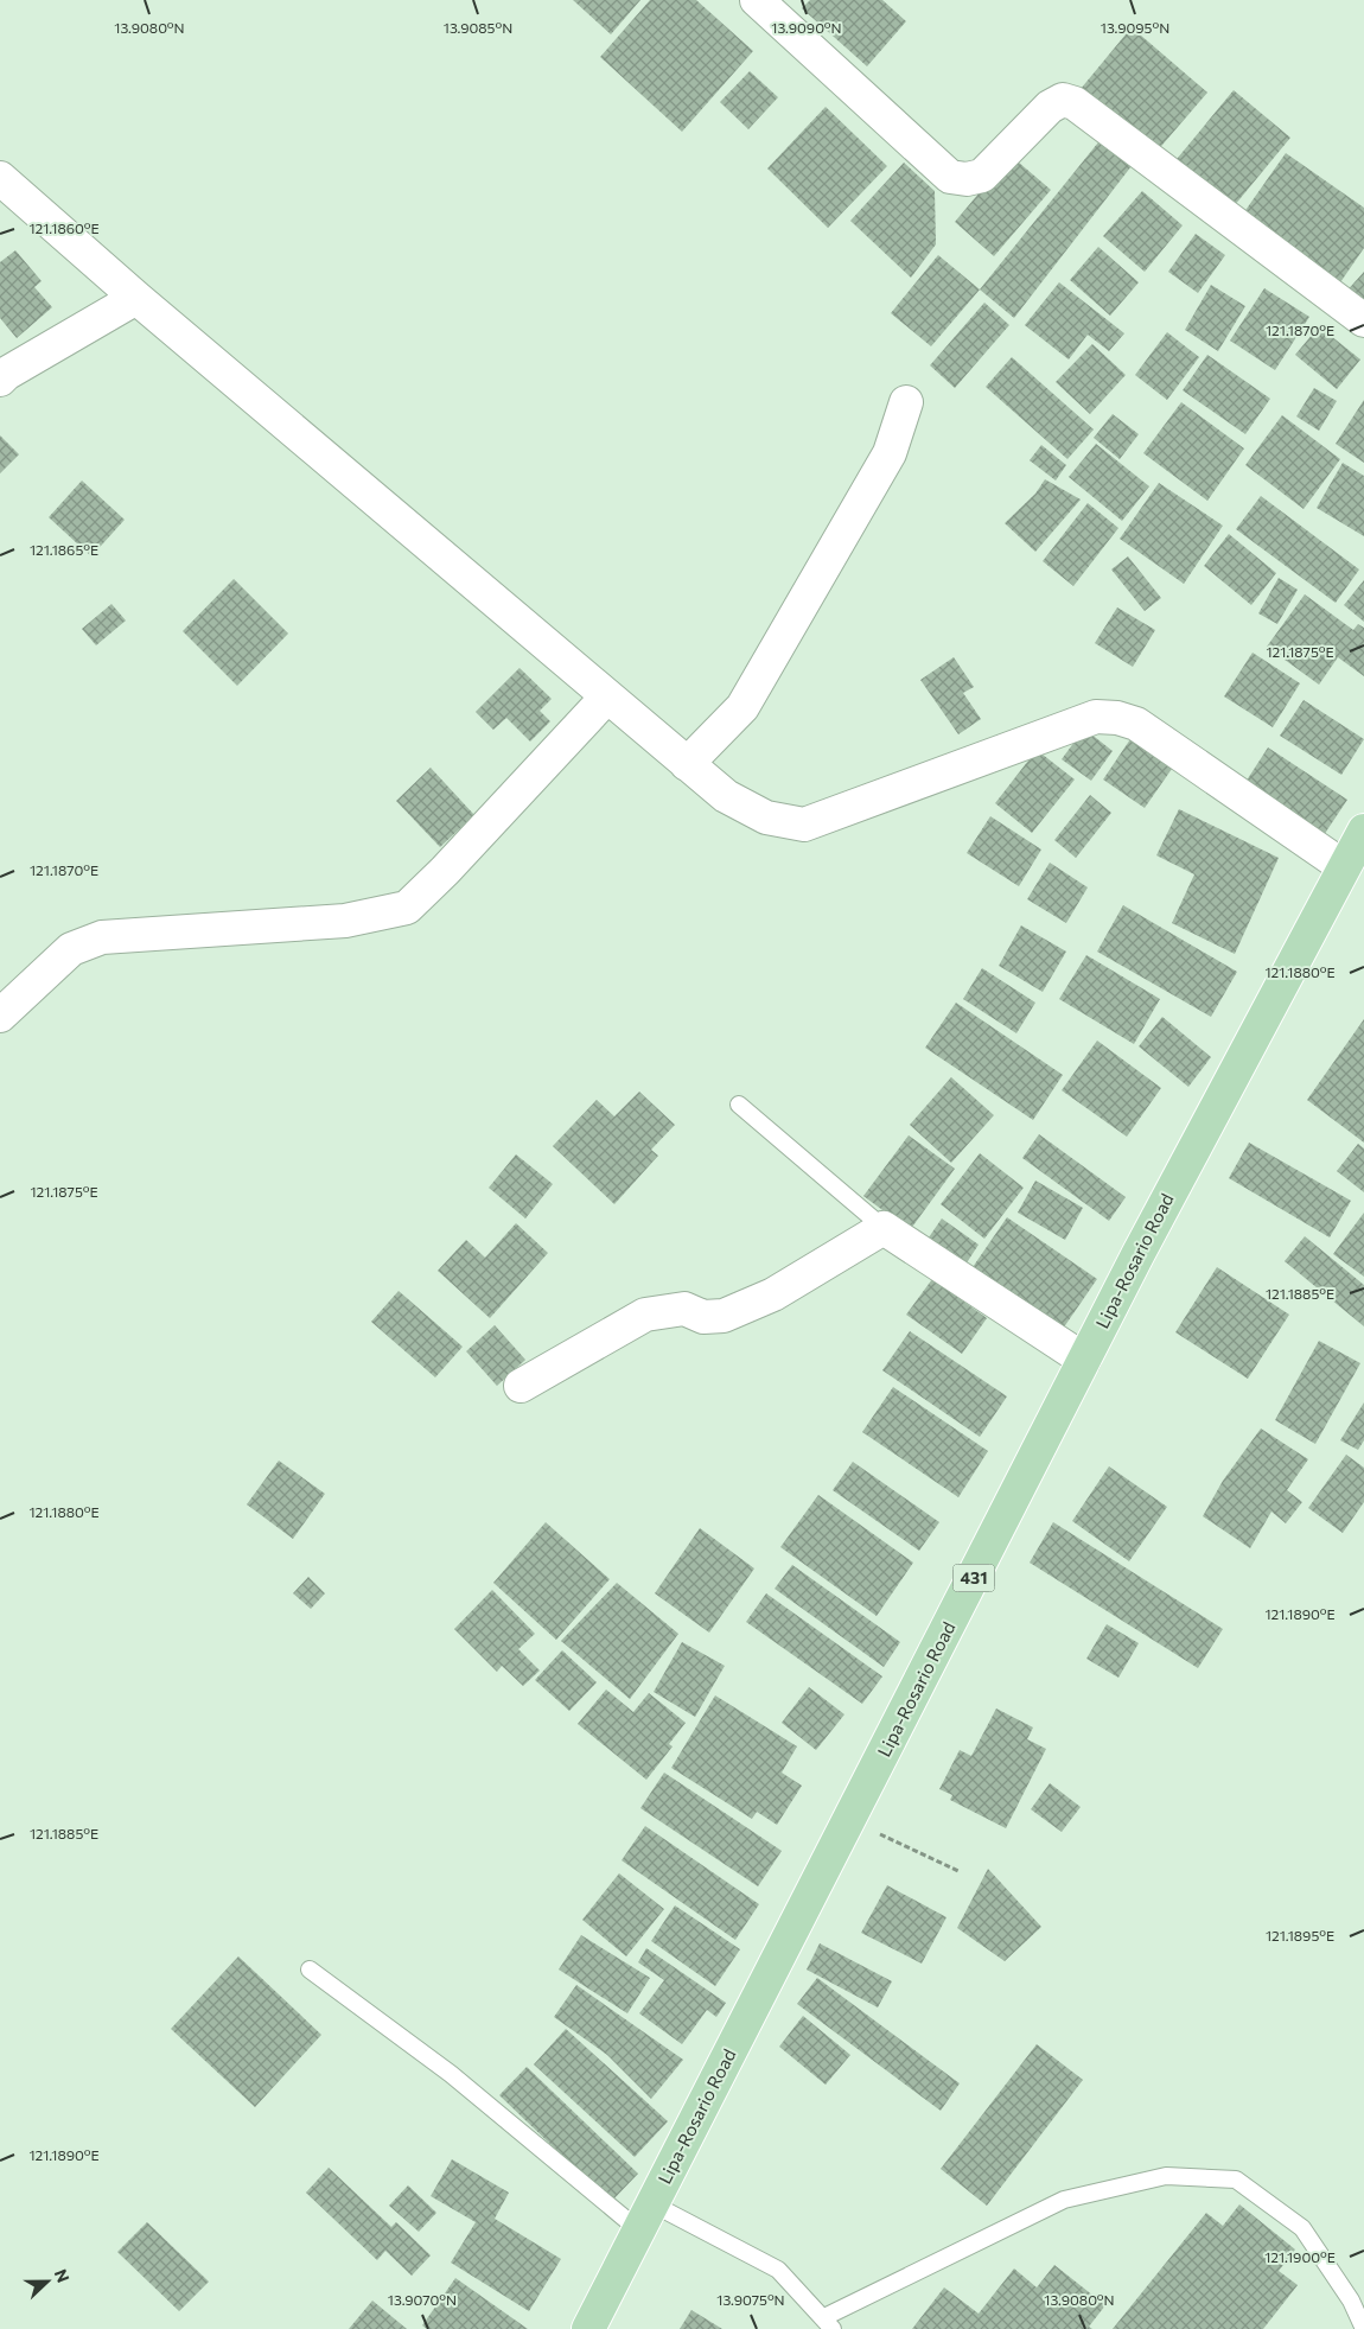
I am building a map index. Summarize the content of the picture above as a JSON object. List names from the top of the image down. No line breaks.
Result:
{"streets":{"main road":["Lipa-Rosario Road","431"]},"north":"right","coordinates":["13.9080°N","13.9085°N","13.9090°N","13.9095°N","121.1860°E","121.1870°E","121.1865°E","121.1875°E","121.1880°E","121.1885°E","121.1890°E","121.1895°E","121.1900°E","13.9070°N","13.9075°N"]}
